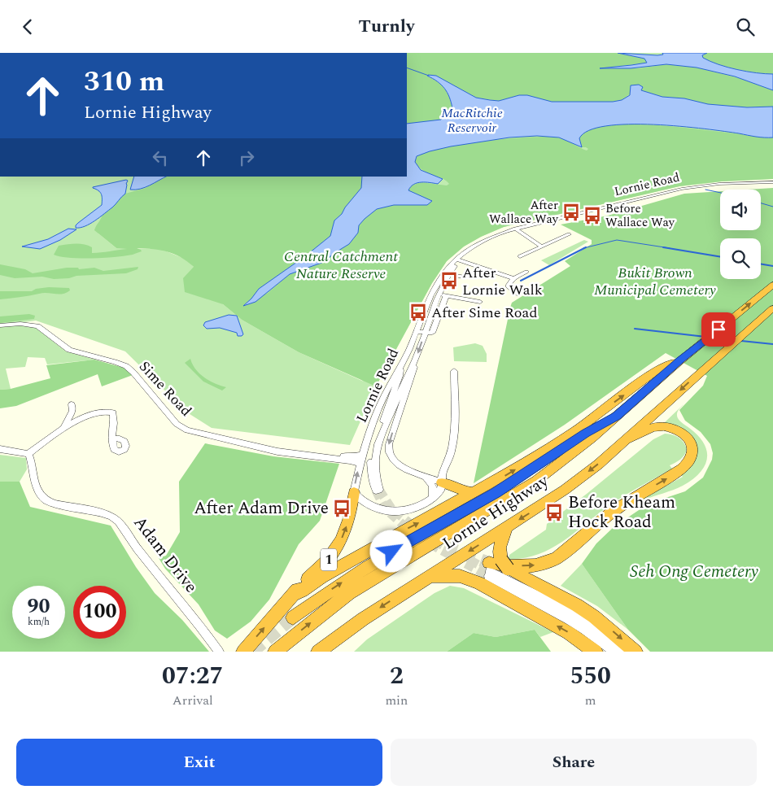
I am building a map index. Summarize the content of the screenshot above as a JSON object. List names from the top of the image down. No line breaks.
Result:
{"streets":{"highway":["Lornie Highway","1"],"street":["Lornie Road","Sime Road","Adam Drive"]},"crossings":[["Lornie Road","Sime Road"],["Lornie Road","1"]],"water":["MacRitchie Reservoir"],"parks":["Central Catchment Nature Reserve","Bukit Brown Municipal Cemetery","Seh Ong Cemetery"],"places":{"bus stop":["After Wallace Way","Before Wallace Way","After Lornie Walk","After Sime Road","After Adam Drive","Before Kheam Hock Road"]},"page":{"header":"Turnly","turn":["310 m","Lornie Highway"],"speed":"90 km/h","limit":"100","eta":["07:27","Arrival","2","min","550","m"],"buttons":["Exit","Share"]}}
